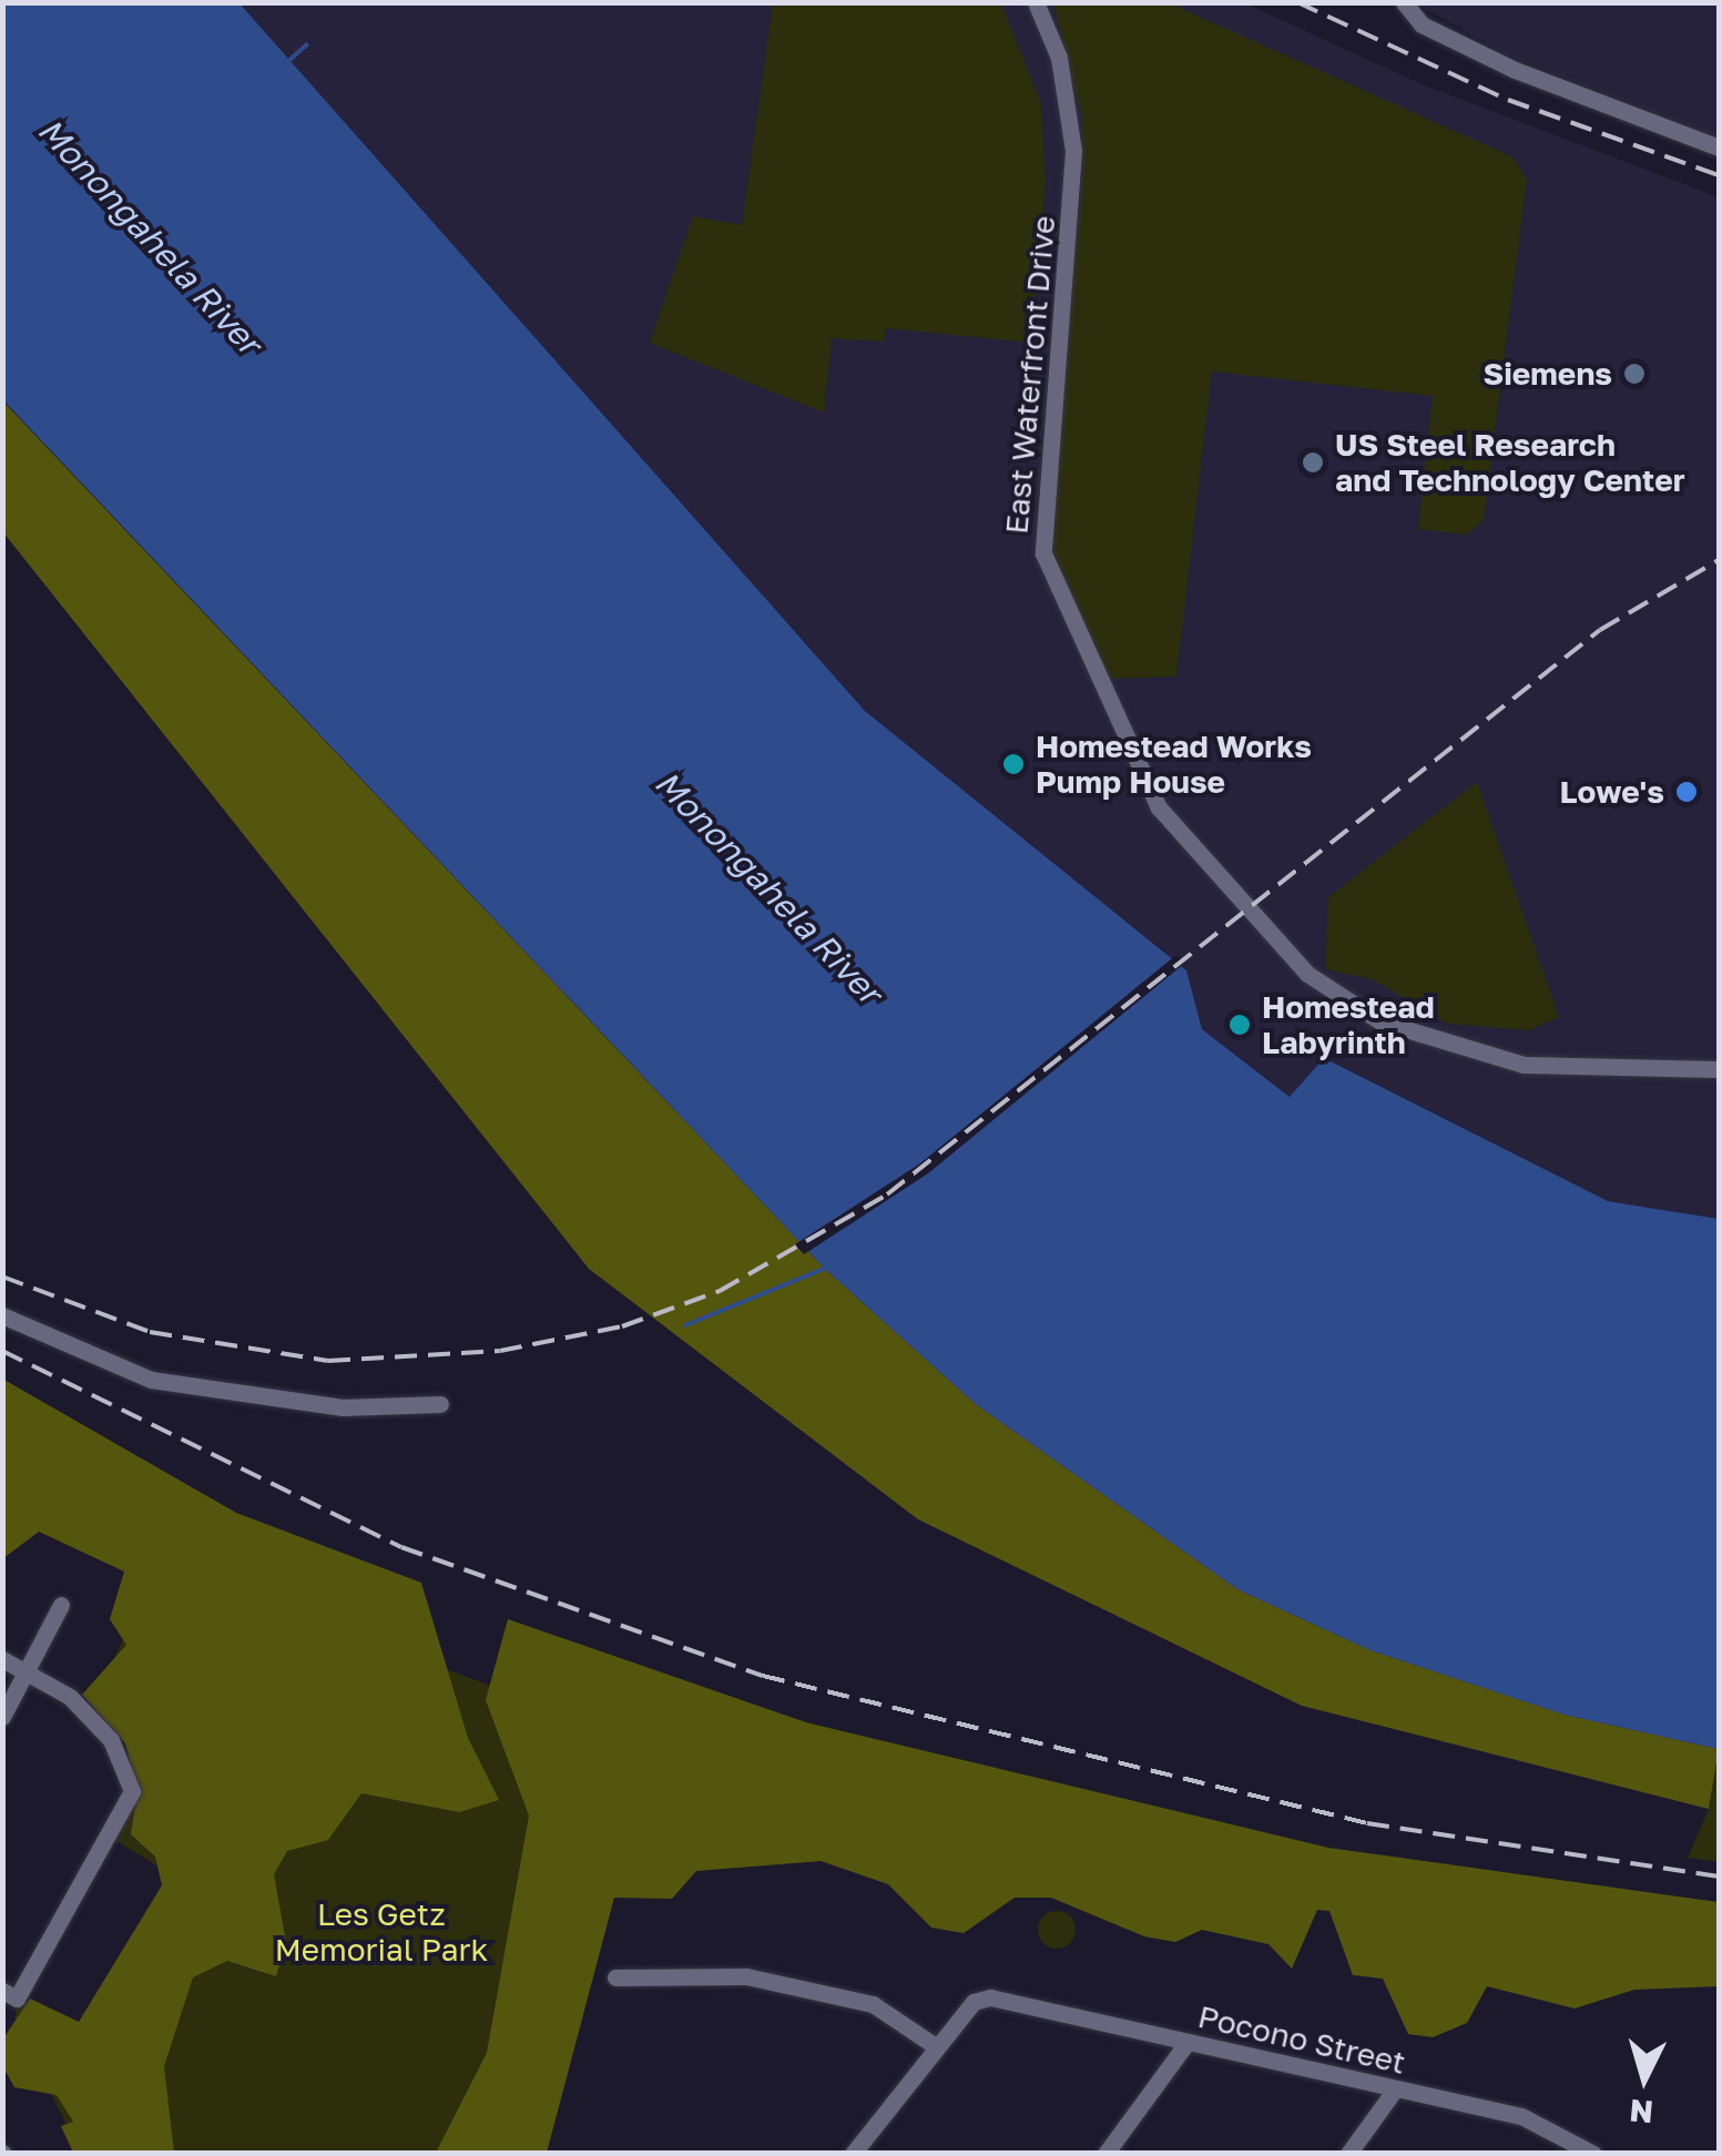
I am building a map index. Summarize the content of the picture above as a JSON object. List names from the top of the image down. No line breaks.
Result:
{"streets":{"street":["East Waterfront Drive","Pocono Street"]},"water":["Monongahela River"],"parks":["Les Getz Memorial Park"],"places":["Siemens","US Steel Research and Technology Center","Homestead Works Pump House","Lowe's","Homestead Labyrinth"],"north":"bottom"}
